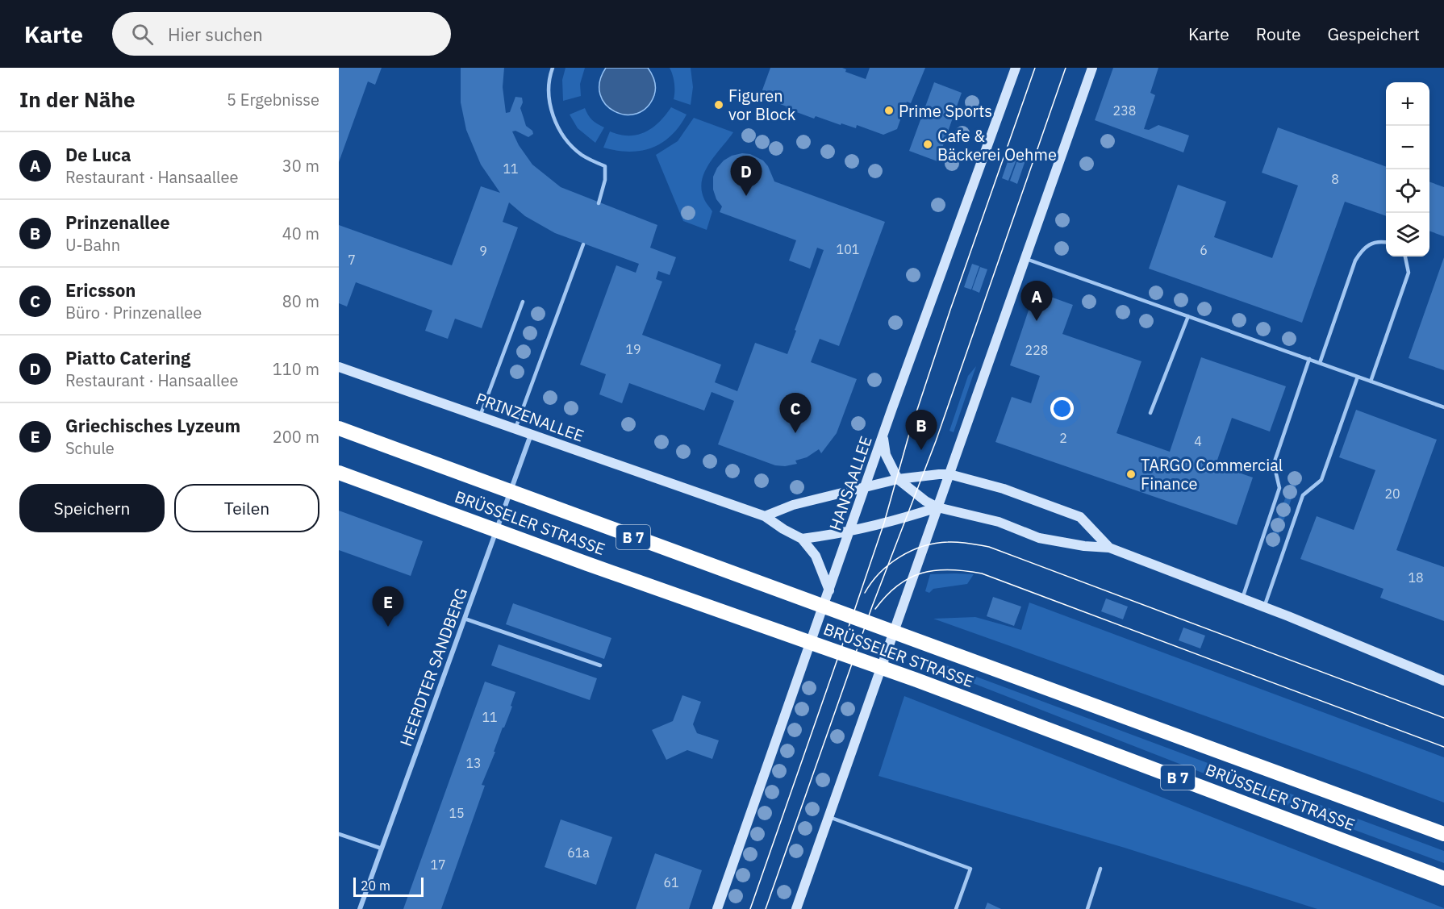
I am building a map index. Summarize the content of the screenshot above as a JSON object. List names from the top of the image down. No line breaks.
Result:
{"streets":{"highway":["BRÜSSELER STRASSE","B 7"],"street":["PRINZENALLEE","HANSAALLEE","HEERDTER SANDBERG"]},"crossings":[["PRINZENALLEE","HANSAALLEE"],["PRINZENALLEE","HEERDTER SANDBERG"]],"places":["Figuren vor Block","Prime Sports","Cafe & Bäckerei Oehme","TARGO Commercial Finance"],"house_numbers":["238","11","8","101","6","9","7","19","228","2","4","20","18","11","13","15","61a","17","61"],"scale_bar":"20 m","page":{"header":"Karte","search":"Hier suchen","nav":["Karte","Route","Gespeichert"],"heading":["In der Nähe","5 Ergebnisse"],"map_buttons":["+","−"],"list":[{"mark":"A","name":"De Luca","note":"Restaurant · Hansaallee","value":"30 m"},{"mark":"B","name":"Prinzenallee","note":"U-Bahn","value":"40 m"},{"mark":"C","name":"Ericsson","note":"Büro · Prinzenallee","value":"80 m"},{"mark":"D","name":"Piatto Catering","note":"Restaurant · Hansaallee","value":"110 m"},{"mark":"E","name":"Griechisches Lyzeum","note":"Schule","value":"200 m"}],"pins":["D","A","C","B","E"],"buttons":["Speichern","Teilen"],"scale":"20 m"}}
